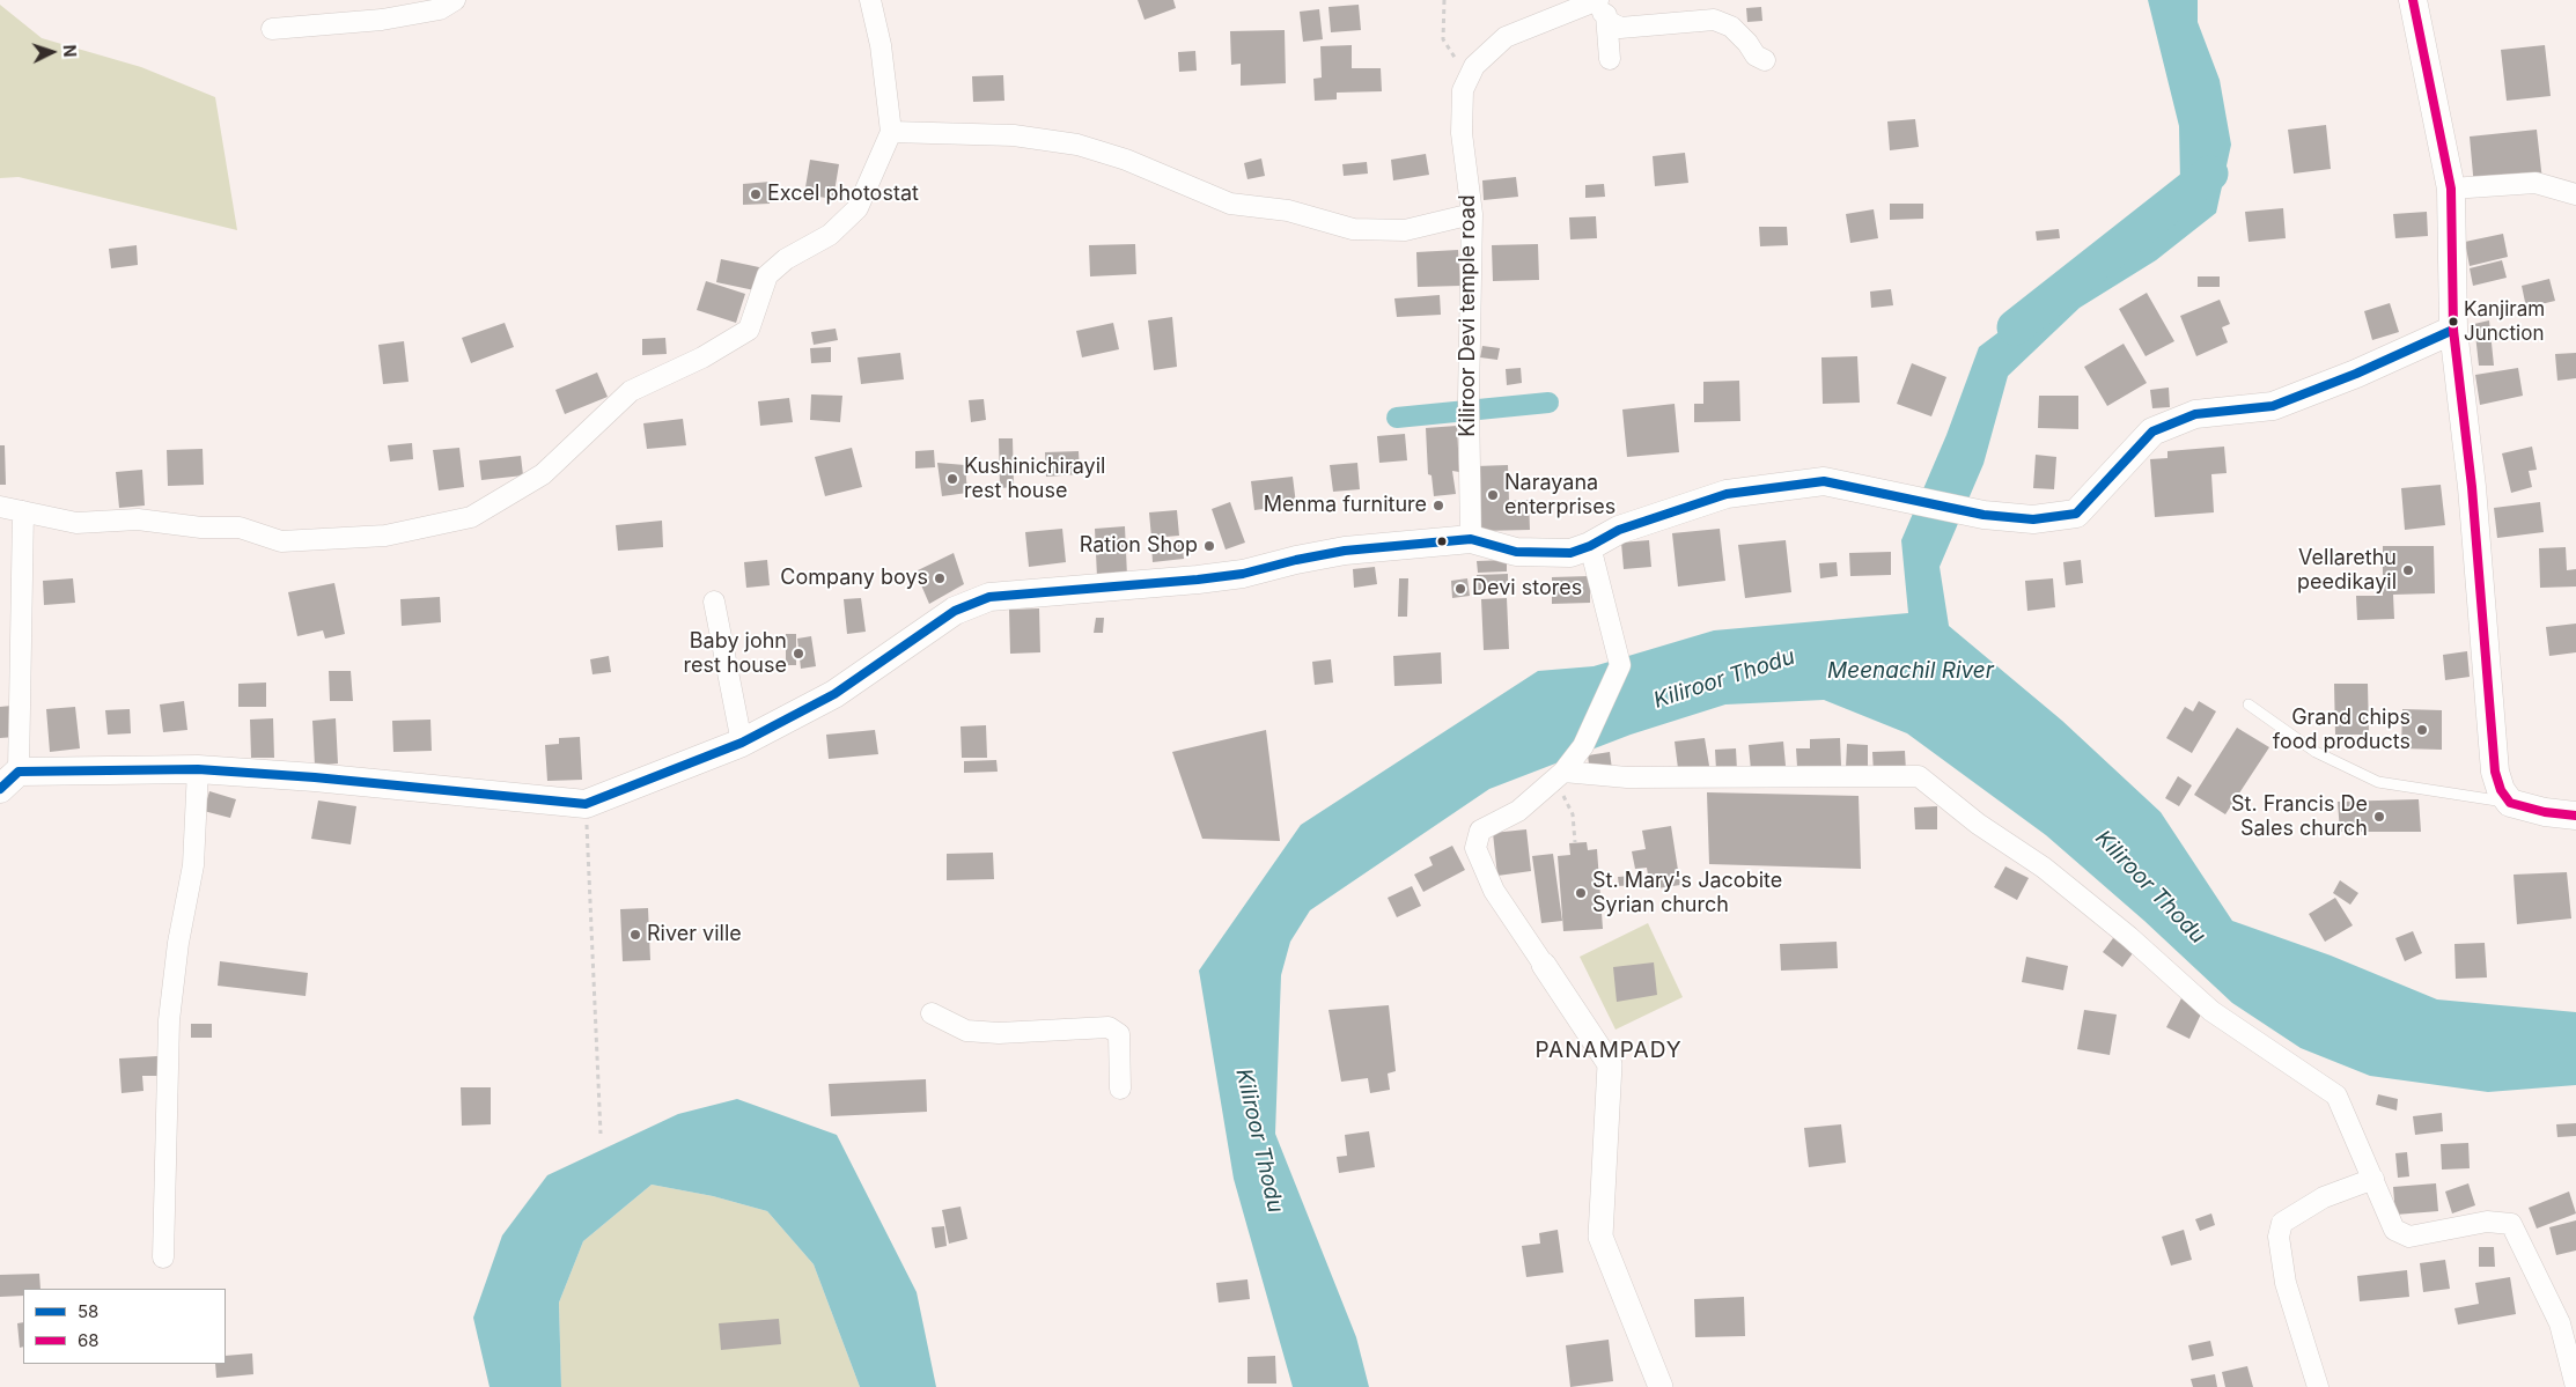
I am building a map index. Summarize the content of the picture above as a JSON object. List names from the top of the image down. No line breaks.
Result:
{"streets":{"street":["Kiliroor Devi temple road"]},"districts":["PANAMPADY"],"water":["Meenachil River","Kiliroor Thodu"],"places":["Excel photostat","Kanjiram Junction","Kushinichirayil rest house","Narayana enterprises","Menma furniture","Ration Shop","Vellarethu peedikayil","Company boys","Devi stores","Baby john rest house","Grand chips food products","St. Francis De Sales church","St. Mary's Jacobite Syrian church","River ville"],"lines":["transit line 68","transit line 58"],"legend":["58","68"],"north":"right"}
